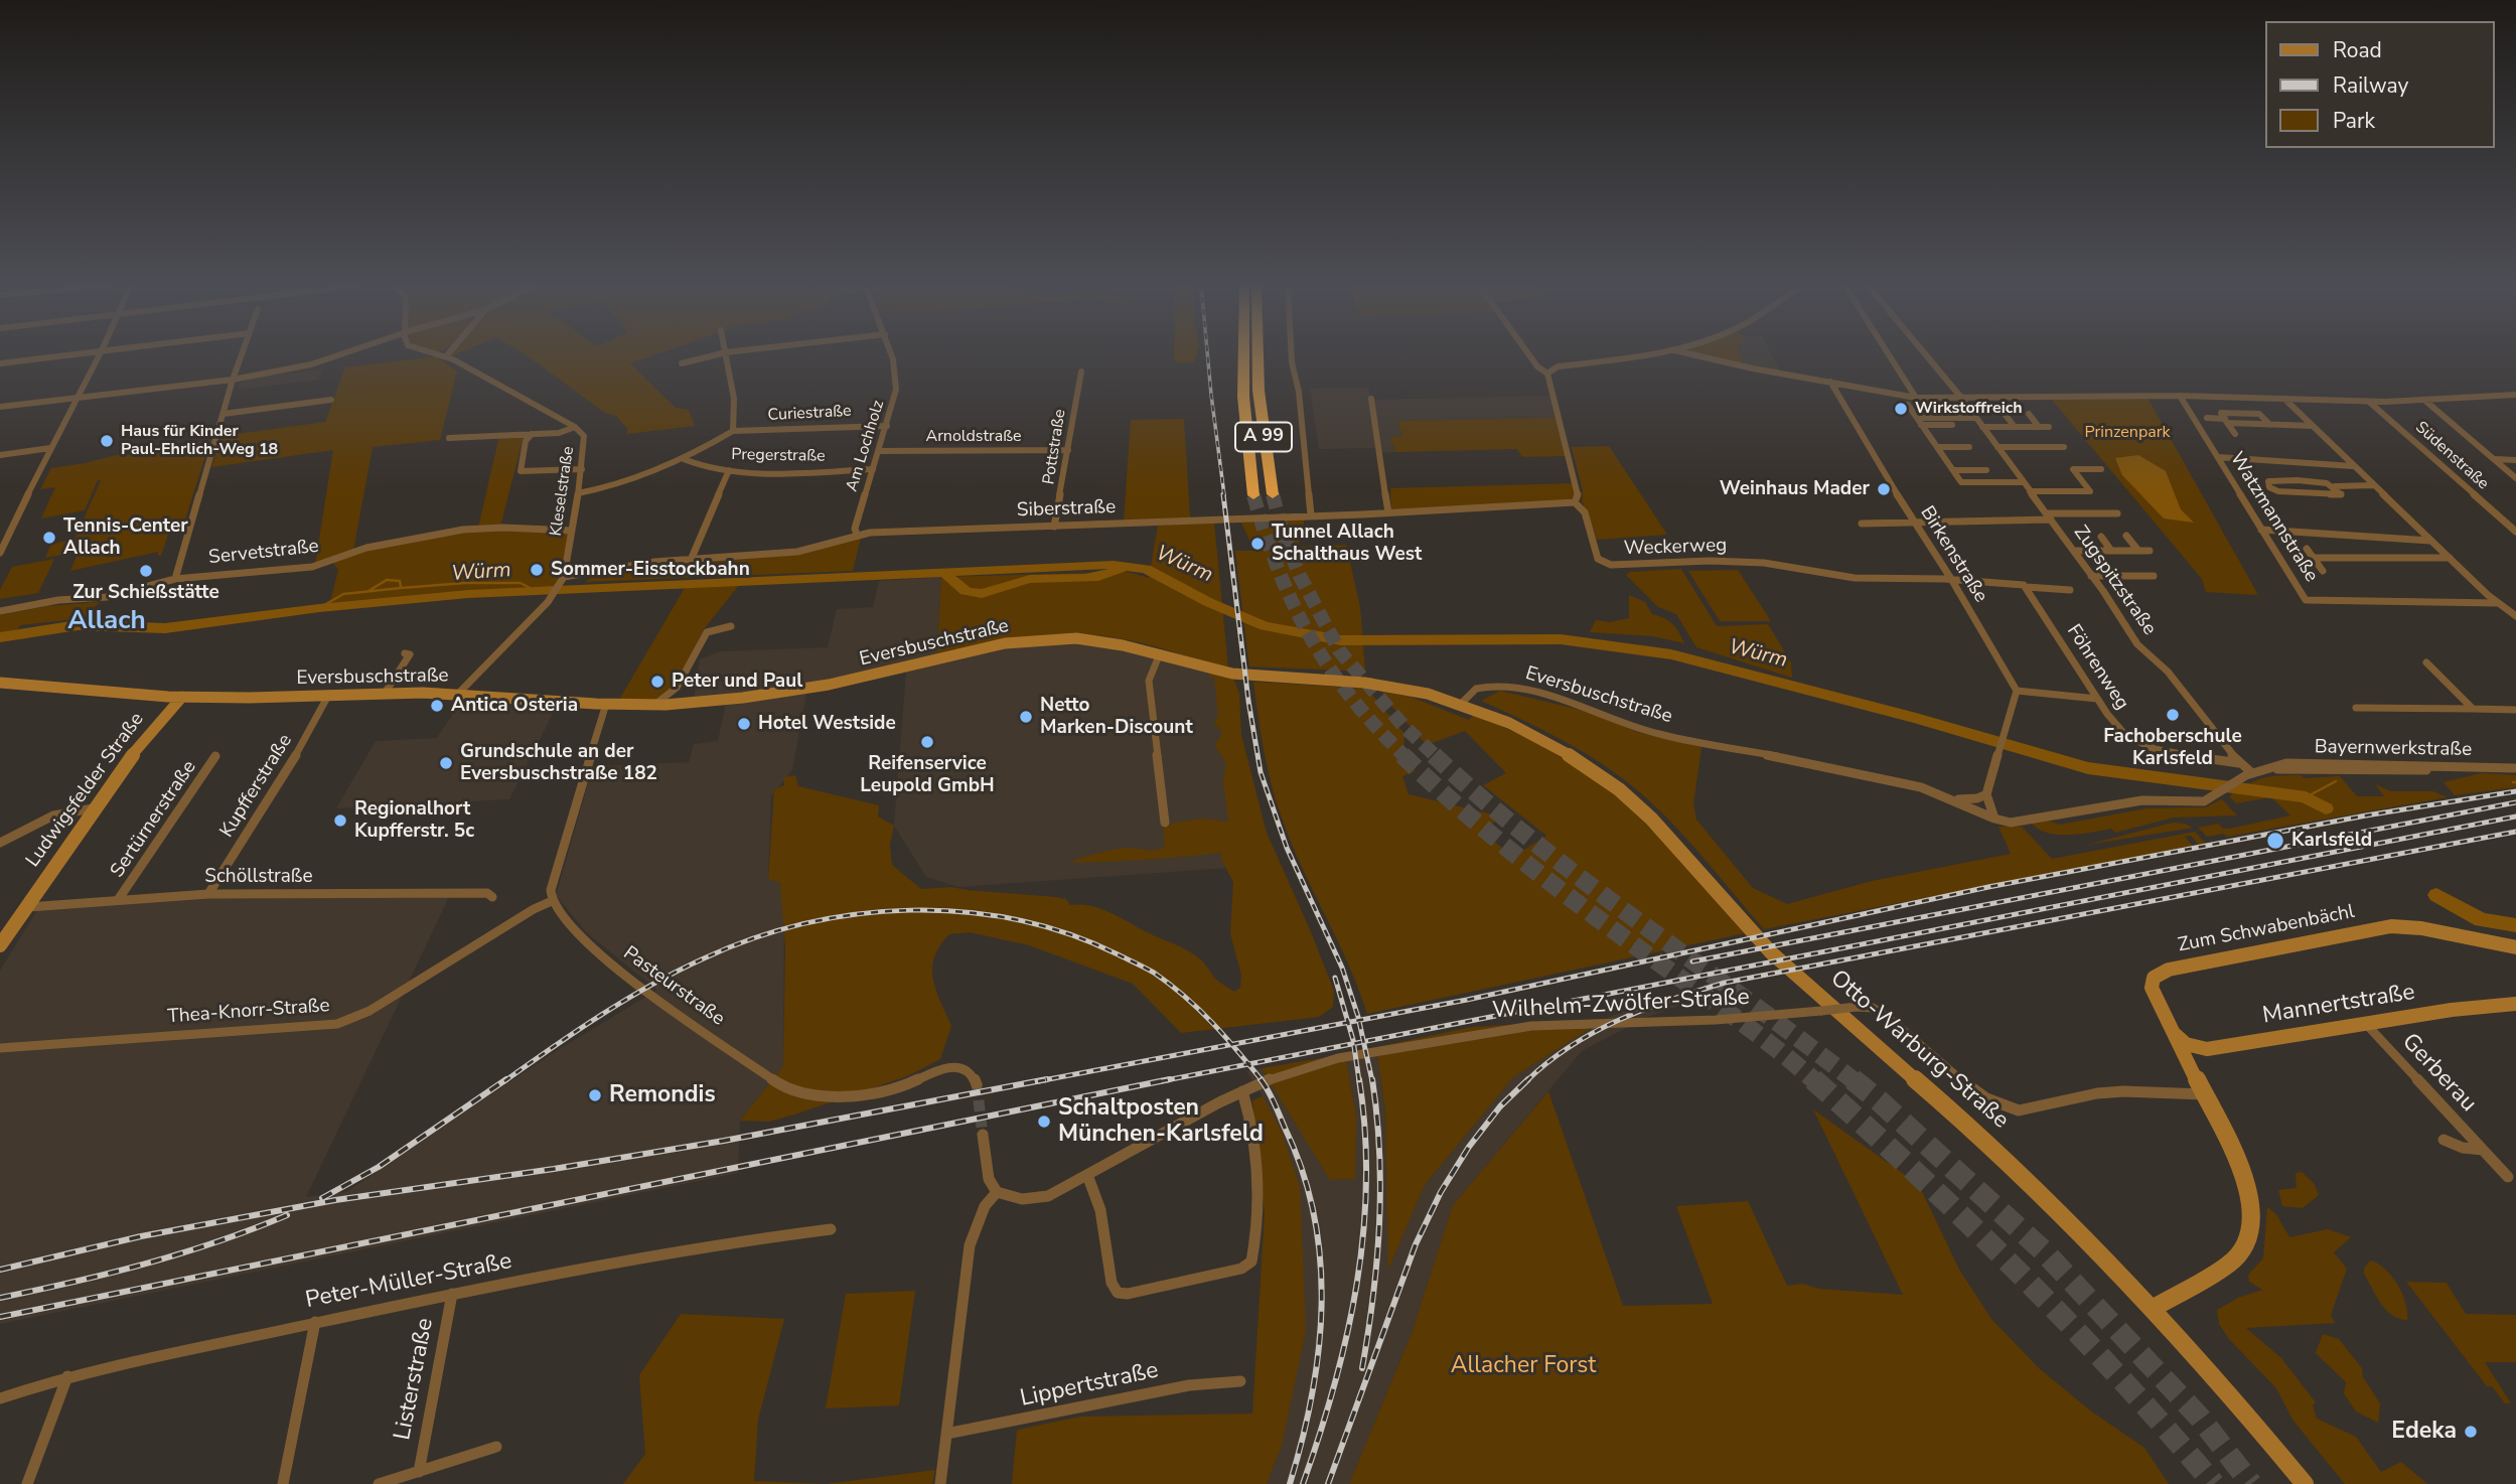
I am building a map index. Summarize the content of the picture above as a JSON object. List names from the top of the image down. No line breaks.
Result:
{"streets":{"highway":["A 99"],"main road":["Eversbuschstraße","Ludwigsfelder Straße","Zum Schwabenbächl","Otto-Warburg-Straße"],"street":["Curiestraße","Arnoldstraße","Am Lochholz","Pottstraße","Pregerstraße","Südenstraße","Kleselstraße","Siberstraße","Watzmannstraße","Weckerweg","Servetstraße","Birkenstraße","Zugspitzstraße","Föhrenweg","Bayernwerkstraße","Kupfferstraße","Sertürnerstraße","Schöllstraße","Pasteurstraße","Wilhelm-Zwölfer-Straße","Mannertstraße","Thea-Knorr-Straße","Gerberau","Peter-Müller-Straße","Listerstraße","Lippertstraße"]},"crossings":[["Curiestraße","Am Lochholz"],["Arnoldstraße","Am Lochholz"],["Arnoldstraße","Pottstraße"],["Am Lochholz","Pregerstraße"],["Am Lochholz","Siberstraße"],["Pottstraße","Siberstraße"],["Kleselstraße","Siberstraße"],["Kleselstraße","Servetstraße"],["Kleselstraße","Eversbuschstraße"],["Siberstraße","Weckerweg"],["Weckerweg","Birkenstraße"],["Zugspitzstraße","Föhrenweg"],["Zugspitzstraße","Bayernwerkstraße"],["Eversbuschstraße","Bayernwerkstraße"],["Eversbuschstraße","Kupfferstraße"],["Eversbuschstraße","Ludwigsfelder Straße"],["Eversbuschstraße","Otto-Warburg-Straße"],["Kupfferstraße","Schöllstraße"],["Ludwigsfelder Straße","Schöllstraße"],["Sertürnerstraße","Schöllstraße"],["Zum Schwabenbächl","Wilhelm-Zwölfer-Straße"],["Zum Schwabenbächl","Mannertstraße"],["Zum Schwabenbächl","Otto-Warburg-Straße"],["Pasteurstraße","Thea-Knorr-Straße"],["Mannertstraße","Gerberau"],["Peter-Müller-Straße","Listerstraße"]],"districts":["Allach"],"water":["Würm"],"parks":["Prinzenpark","Allacher Forst"],"places":["Wirkstoffreich","Haus für Kinder Paul-Ehrlich-Weg 18","Weinhaus Mader","Tennis-Center Allach","Tunnel Allach Schalthaus West","Sommer-Eisstockbahn","Zur Schießstätte","Peter und Paul","Antica Osteria","Fachoberschule Karlsfeld","Netto Marken-Discount","Hotel Westside","Reifenservice Leupold GmbH","Grundschule an der Eversbuschstraße 182","Regionalhort Kupfferstr. 5c","Karlsfeld","Remondis","Schaltposten München-Karlsfeld","Edeka"],"legend":["Road","Railway","Park"]}
